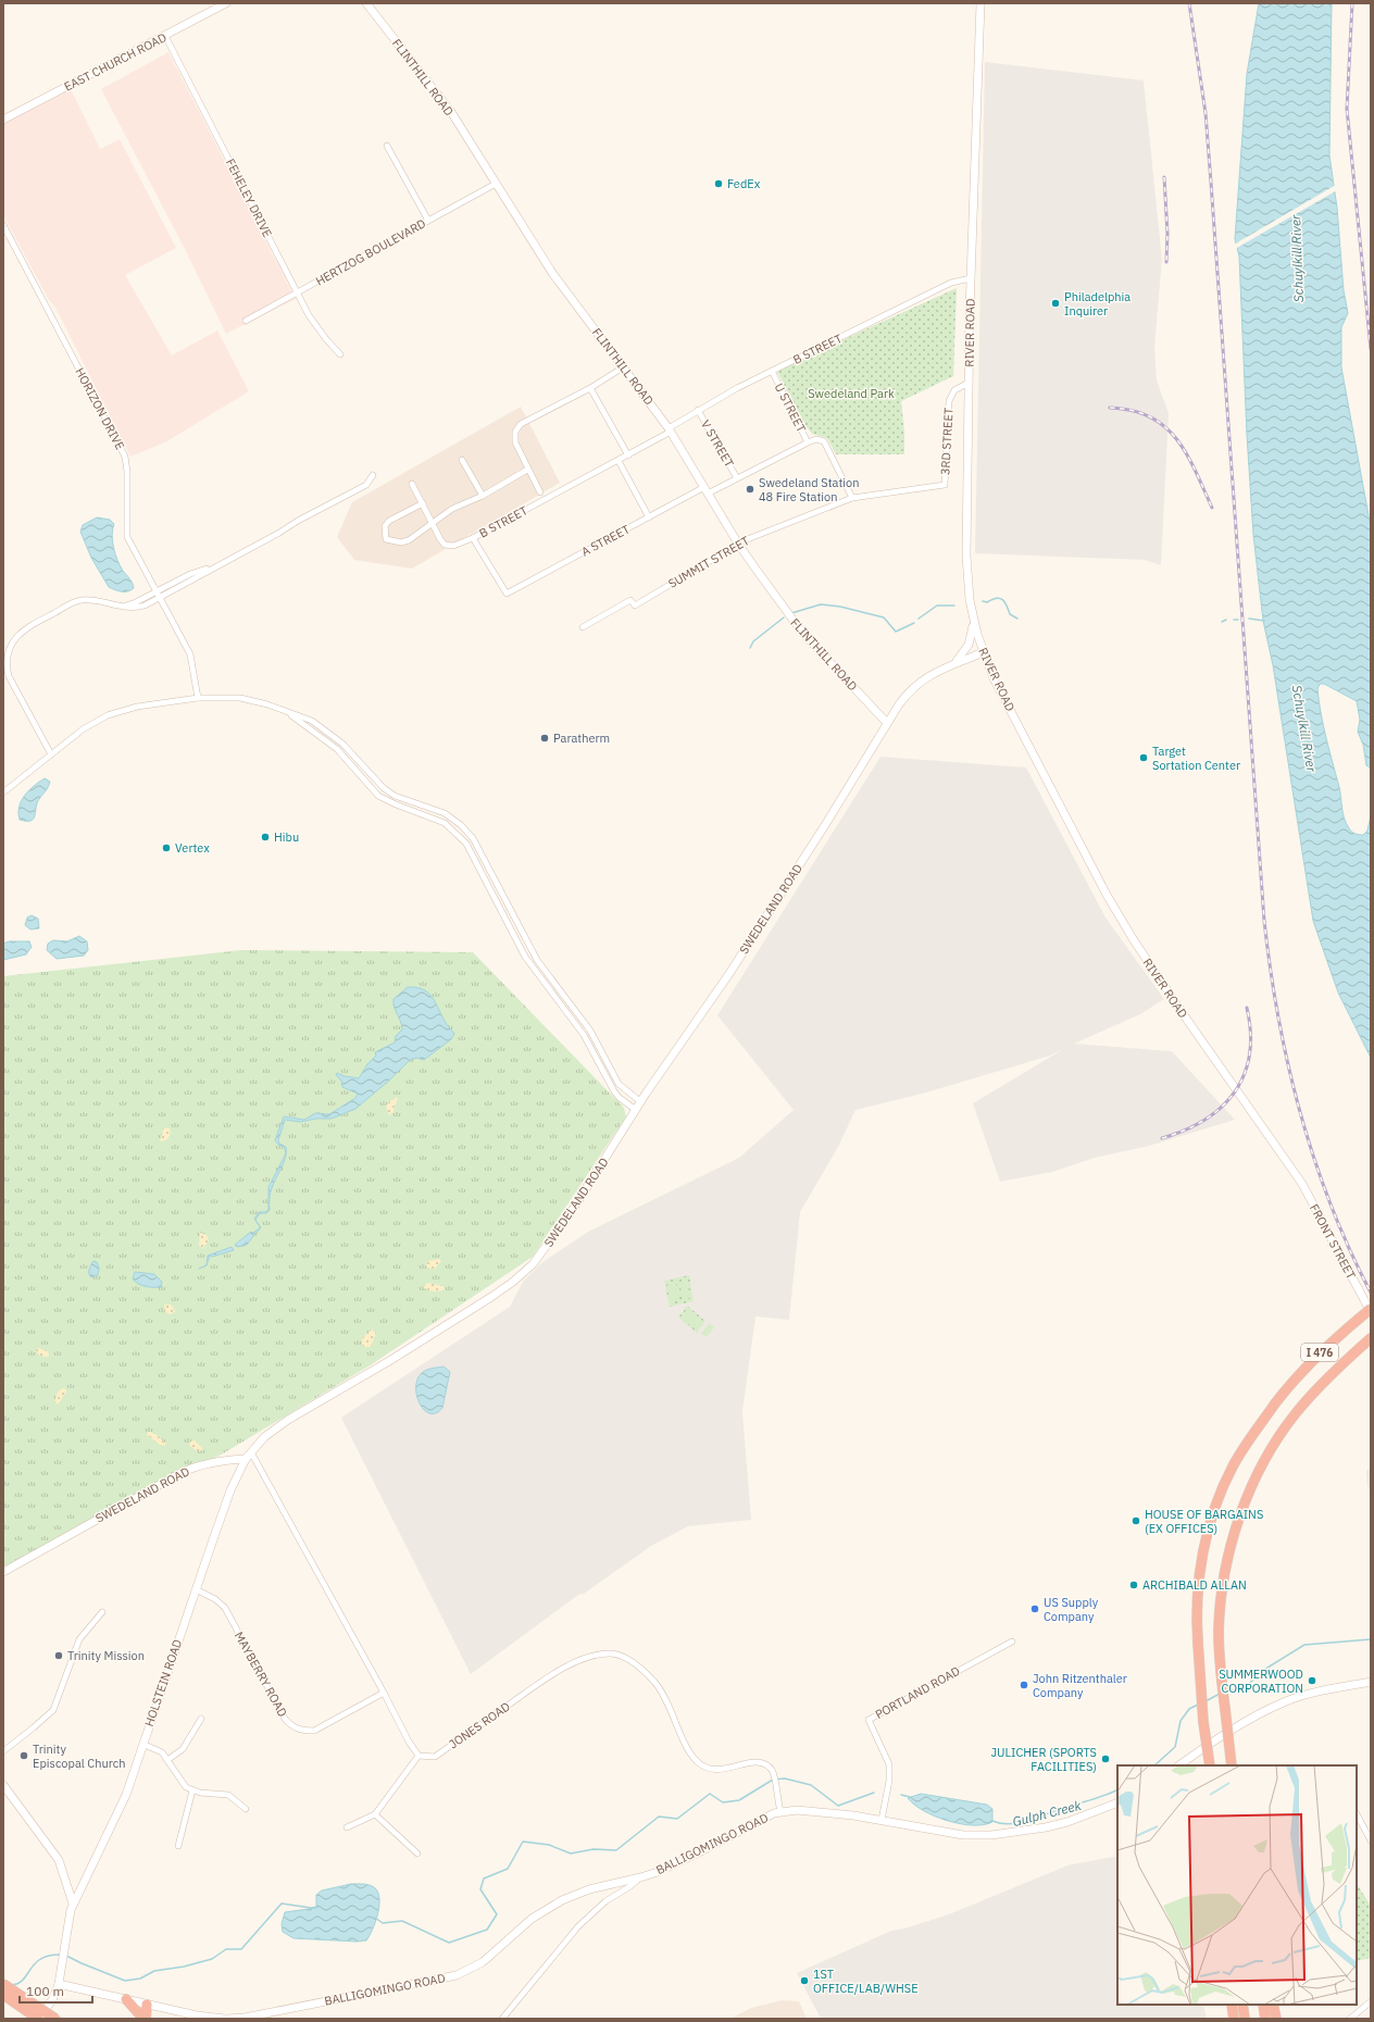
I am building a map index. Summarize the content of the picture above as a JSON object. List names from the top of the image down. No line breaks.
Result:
{"streets":{"highway":["I 476"],"main road":["EAST CHURCH ROAD","FLINTHILL ROAD","RIVER ROAD","SWEDELAND ROAD","FRONT STREET","HOLSTEIN ROAD","BALLIGOMINGO ROAD"],"street":["FEHELEY DRIVE","HERTZOG BOULEVARD","B STREET","U STREET","HORIZON DRIVE","3RD STREET","V STREET","A STREET","SUMMIT STREET","MAYBERRY ROAD","PORTLAND ROAD","JONES ROAD"]},"crossings":[["EAST CHURCH ROAD","FEHELEY DRIVE"],["FLINTHILL ROAD","HERTZOG BOULEVARD"],["FLINTHILL ROAD","B STREET"],["FLINTHILL ROAD","A STREET"],["FLINTHILL ROAD","SUMMIT STREET"],["FLINTHILL ROAD","SWEDELAND ROAD"],["FEHELEY DRIVE","HERTZOG BOULEVARD"],["RIVER ROAD","B STREET"],["RIVER ROAD","3RD STREET"],["RIVER ROAD","SWEDELAND ROAD"],["RIVER ROAD","FRONT STREET"],["B STREET","U STREET"],["B STREET","V STREET"],["B STREET","A STREET"],["U STREET","A STREET"],["U STREET","SUMMIT STREET"],["3RD STREET","SUMMIT STREET"],["V STREET","A STREET"],["SWEDELAND ROAD","HOLSTEIN ROAD"],["MAYBERRY ROAD","HOLSTEIN ROAD"],["HOLSTEIN ROAD","BALLIGOMINGO ROAD"],["PORTLAND ROAD","BALLIGOMINGO ROAD"],["JONES ROAD","BALLIGOMINGO ROAD"]],"water":["Schuylkill River","Gulph Creek"],"parks":["Swedeland Park"],"places":["FedEx","Philadelphia Inquirer","Swedeland Station 48 Fire Station","Paratherm","Target Sortation Center","Hibu","Vertex","HOUSE OF BARGAINS (EX OFFICES)","ARCHIBALD ALLAN","US Supply Company","Trinity Mission","SUMMERWOOD CORPORATION","John Ritzenthaler Company","Trinity Episcopal Church","JULICHER (SPORTS FACILITIES)","1ST OFFICE/LAB/WHSE"],"scale_bar":"100 m"}
